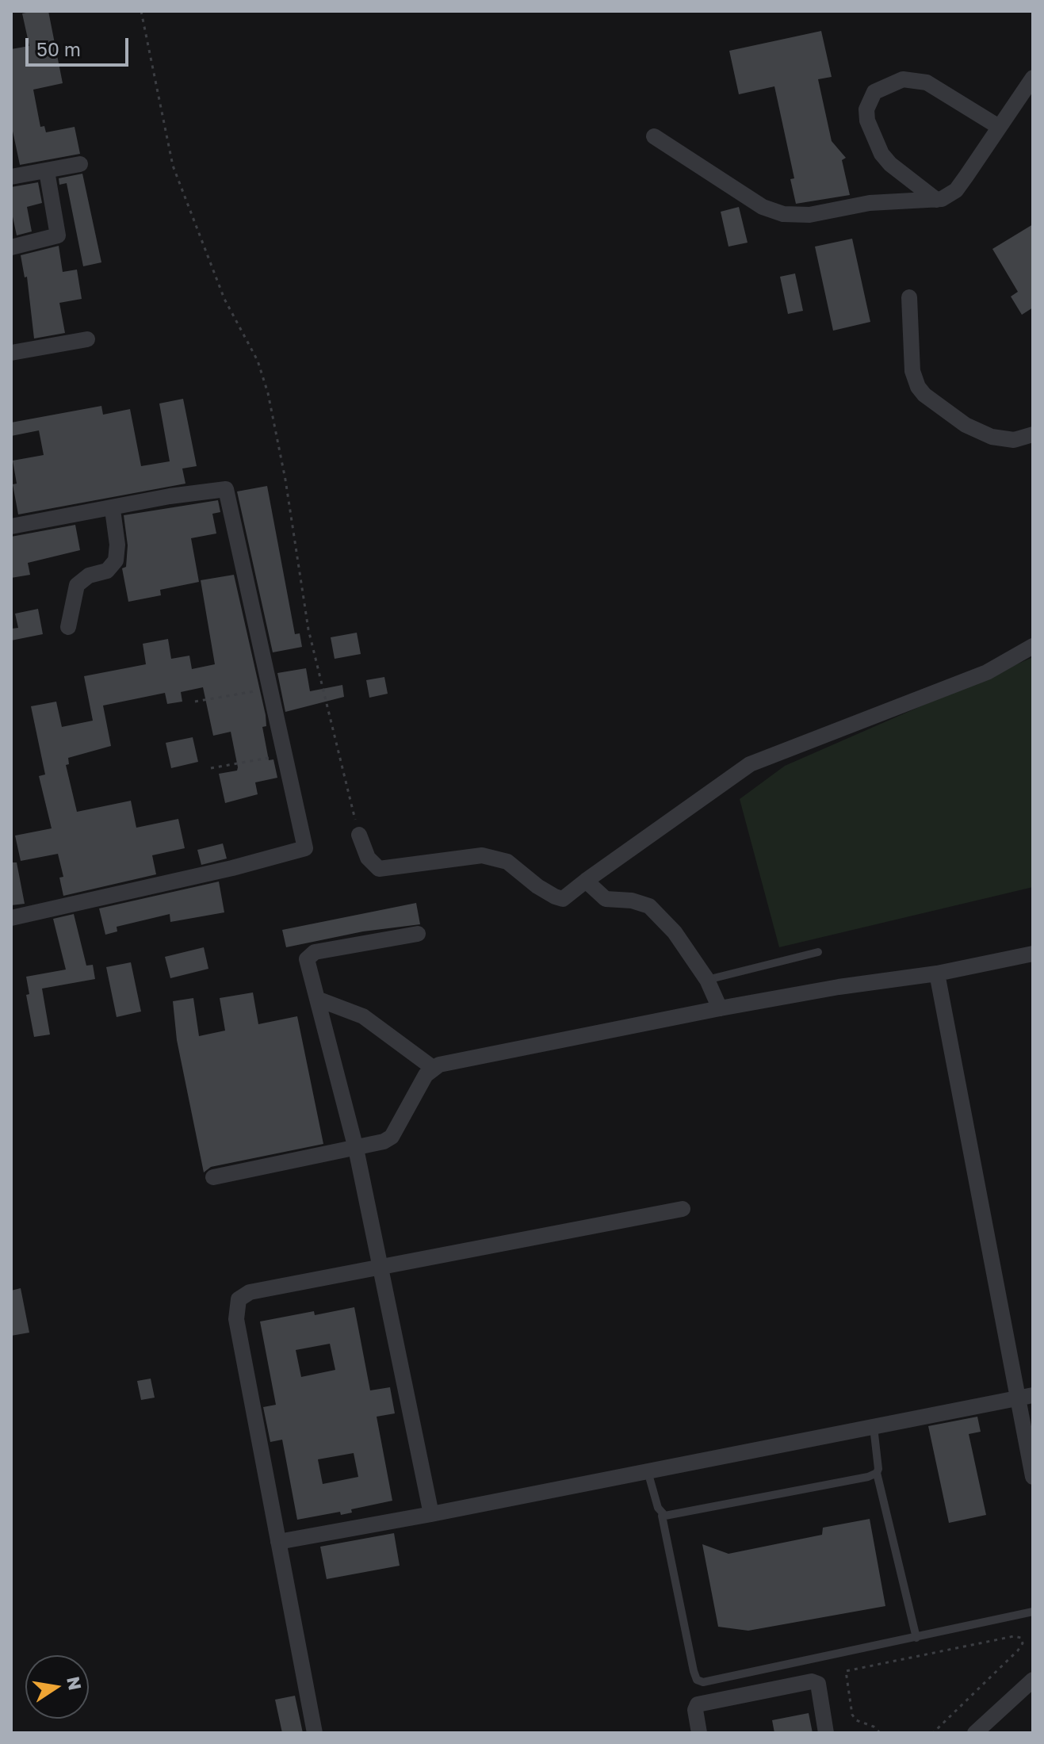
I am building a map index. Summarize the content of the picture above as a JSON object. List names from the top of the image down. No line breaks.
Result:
{"scale_bar":"50 m","north":"right"}
